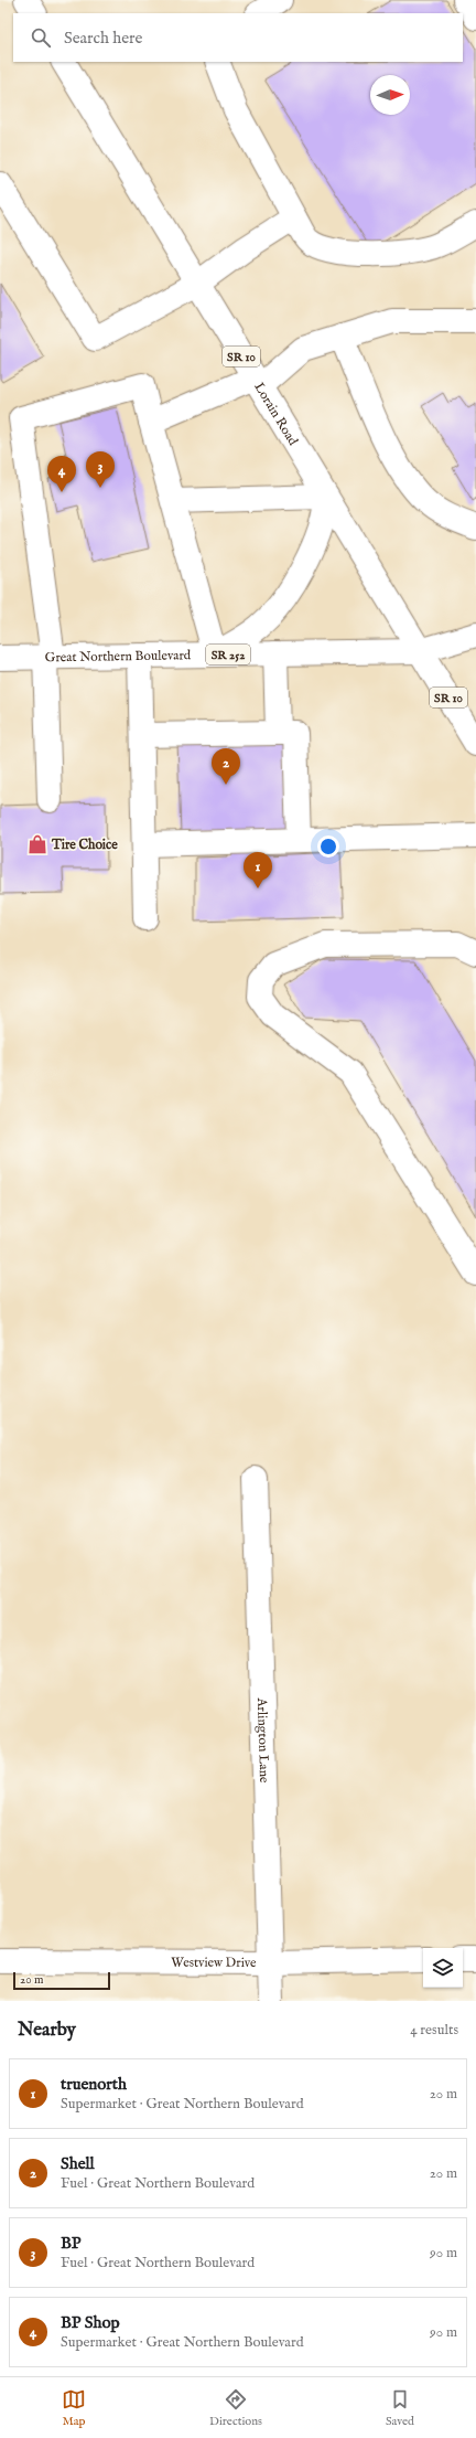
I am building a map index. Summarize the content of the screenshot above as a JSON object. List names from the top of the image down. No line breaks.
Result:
{"streets":{"main road":["SR 10","Lorain Road","SR 252","Great Northern Boulevard","Arlington Lane","Westview Drive"]},"crossings":[["Lorain Road","Great Northern Boulevard"],["Arlington Lane","Westview Drive"]],"places":{"shop":["Tire Choice"]},"scale_bar":"20 m","north":"right","page":{"search":"Search here","pins":["3","4","2","1"],"scale":"20 m","heading":["Nearby","4 results"],"list":[{"mark":"1","name":"truenorth","note":"Supermarket · Great Northern Boulevard","value":"20 m"},{"mark":"2","name":"Shell","note":"Fuel · Great Northern Boulevard","value":"20 m"},{"mark":"3","name":"BP","note":"Fuel · Great Northern Boulevard","value":"90 m"},{"mark":"4","name":"BP Shop","note":"Supermarket · Great Northern Boulevard","value":"90 m"}],"nav":["Map","Directions","Saved"]}}
